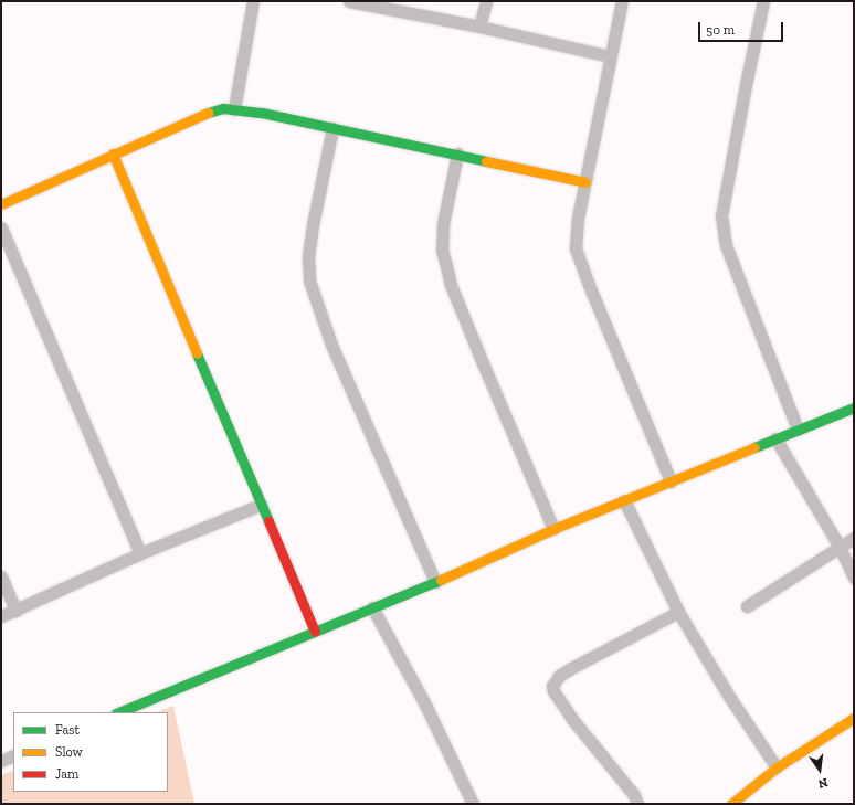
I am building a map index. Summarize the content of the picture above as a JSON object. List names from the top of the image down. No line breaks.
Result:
{"legend":["Fast","Slow","Jam"],"scale_bar":"50 m","north":"bottom"}
